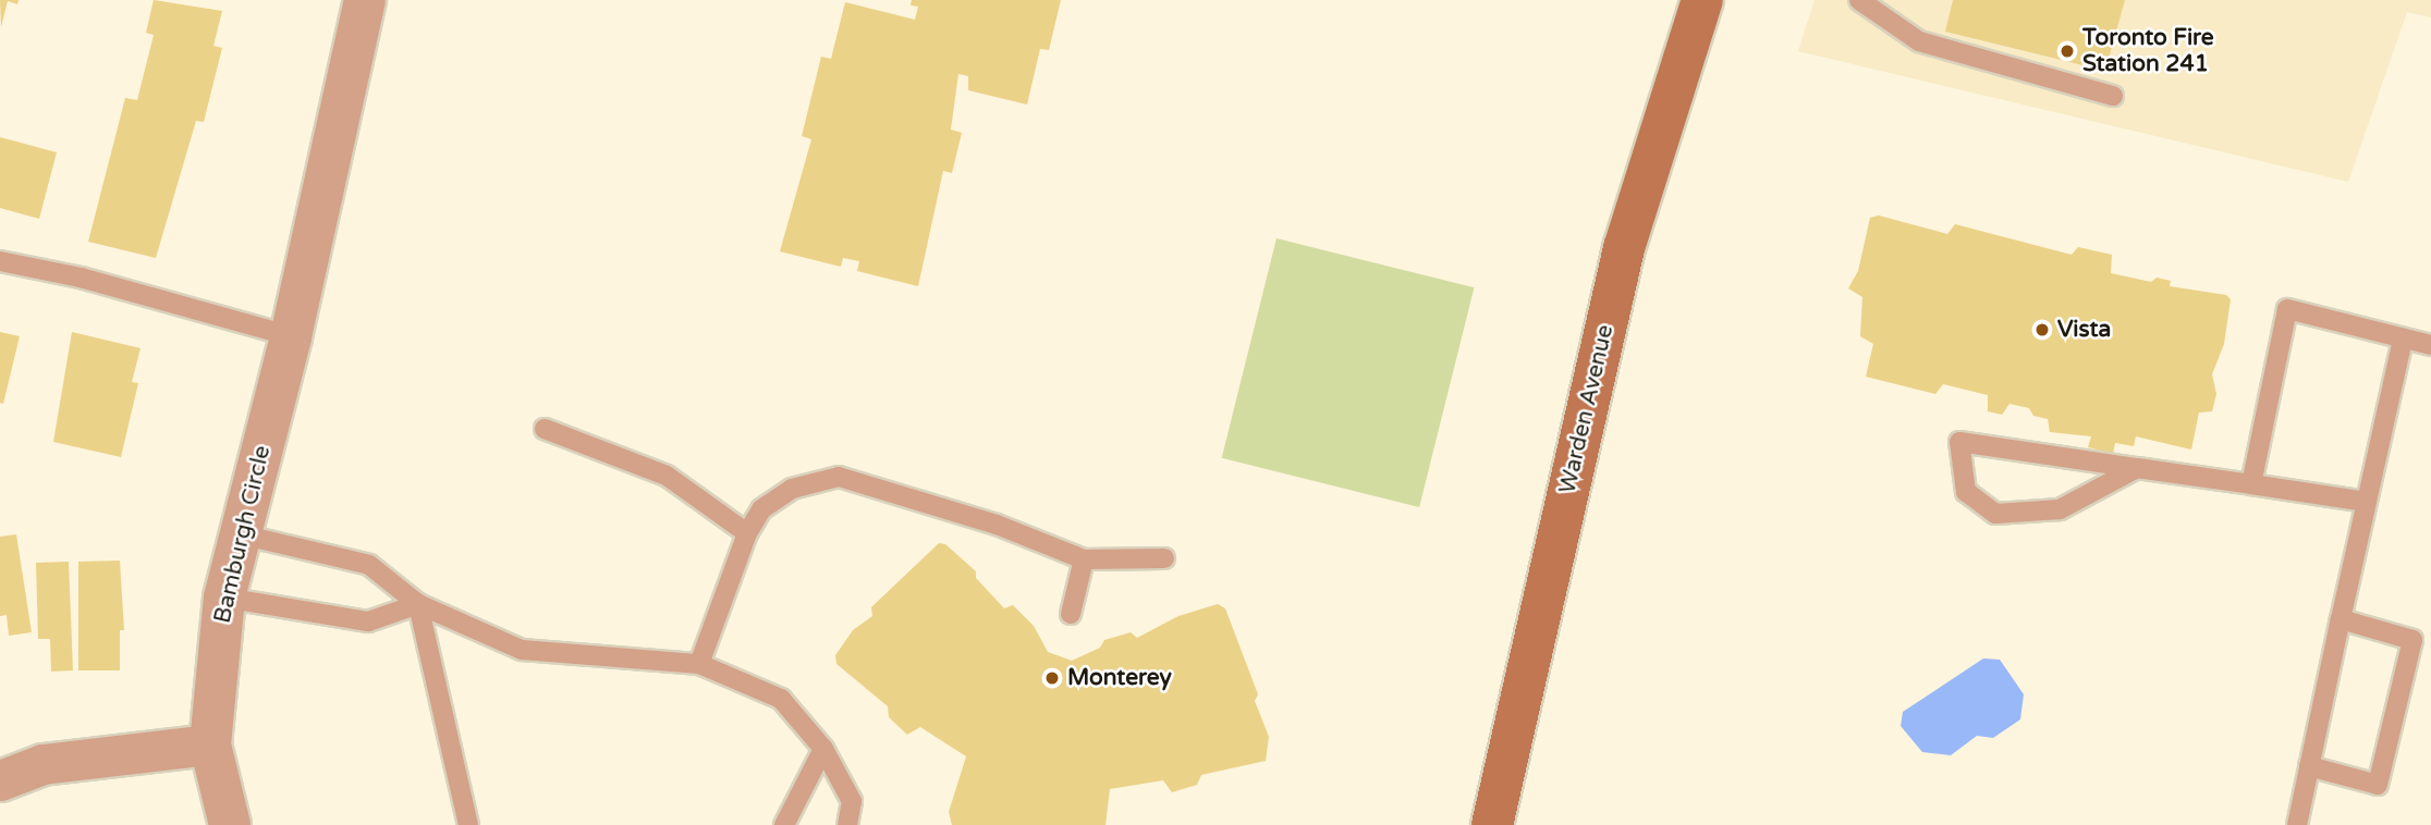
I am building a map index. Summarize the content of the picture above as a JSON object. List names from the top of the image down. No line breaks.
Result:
{"streets":{"main road":["Warden Avenue"],"street":["Bamburgh Circle"]},"places":["Toronto Fire Station 241","Vista","Monterey"]}
